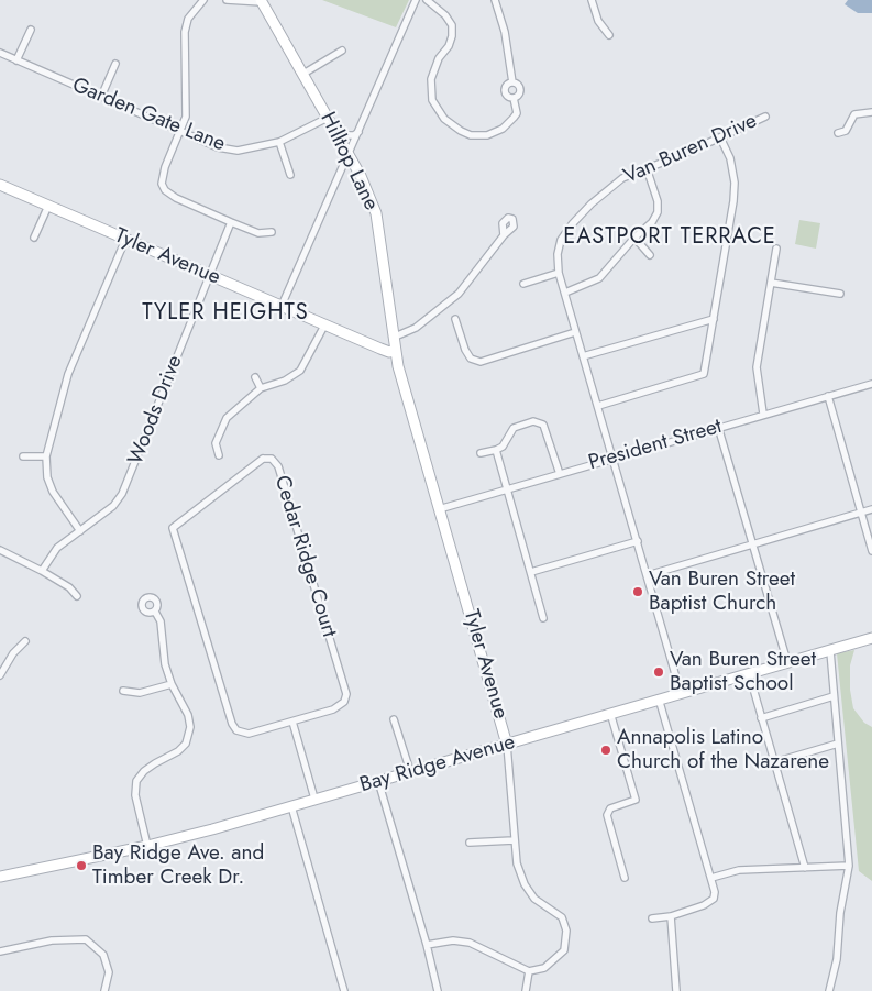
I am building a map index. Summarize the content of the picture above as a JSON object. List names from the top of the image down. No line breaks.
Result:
{"streets":{"street":["Garden Gate Lane","Van Buren Drive","Hilltop Lane","Tyler Avenue","Woods Drive","President Street","Cedar Ridge Court","Bay Ridge Avenue"]},"crossings":[["Garden Gate Lane","Hilltop Lane"],["Van Buren Drive","President Street"],["Van Buren Drive","Bay Ridge Avenue"],["Hilltop Lane","Tyler Avenue"],["Tyler Avenue","Woods Drive"],["Tyler Avenue","President Street"],["Tyler Avenue","Bay Ridge Avenue"]],"districts":["EASTPORT TERRACE","TYLER HEIGHTS"],"places":["Van Buren Street Baptist Church","Van Buren Street Baptist School","Annapolis Latino Church of the Nazarene","Bay Ridge Ave. and Timber Creek Dr."]}
